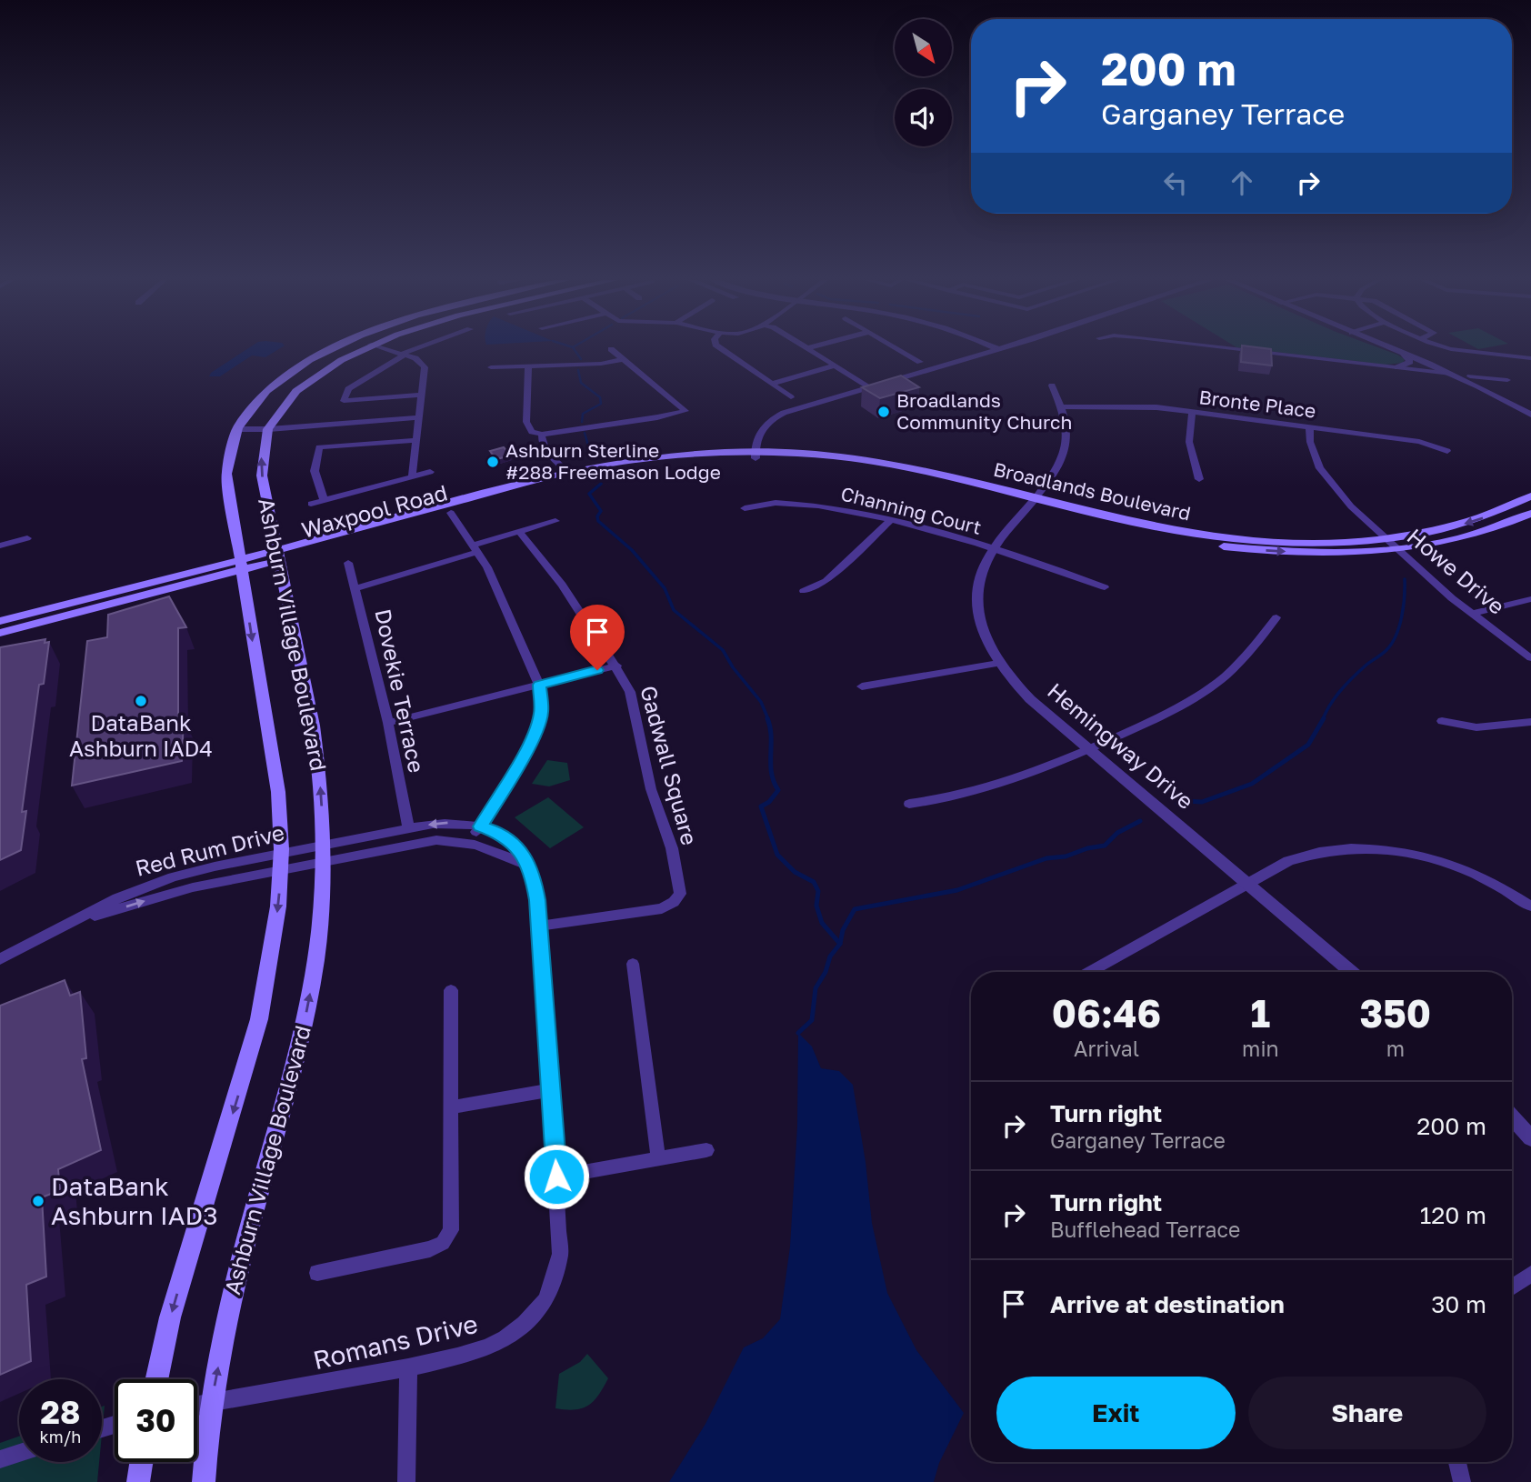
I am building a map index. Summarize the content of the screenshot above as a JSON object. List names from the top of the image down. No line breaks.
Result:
{"streets":{"main road":["Broadlands Boulevard","Waxpool Road","Ashburn Village Boulevard"],"street":["Bronte Place","Channing Court","Howe Drive","Dovekie Terrace","Hemingway Drive","Gadwall Square","Red Rum Drive","Romans Drive"]},"crossings":[["Bronte Place","Howe Drive"],["Broadlands Boulevard","Waxpool Road"],["Broadlands Boulevard","Howe Drive"],["Broadlands Boulevard","Hemingway Drive"],["Channing Court","Hemingway Drive"],["Waxpool Road","Ashburn Village Boulevard"],["Ashburn Village Boulevard","Red Rum Drive"],["Ashburn Village Boulevard","Romans Drive"],["Dovekie Terrace","Romans Drive"],["Gadwall Square","Romans Drive"],["Red Rum Drive","Romans Drive"]],"places":["Broadlands Community Church","Ashburn Sterline #288 Freemason Lodge","DataBank Ashburn IAD4","DataBank Ashburn IAD3"],"north":"bottom right","page":{"turn":["200 m","Garganey Terrace"],"eta":["06:46","Arrival","1","min","350","m"],"list":[{"name":"Turn right","note":"Garganey Terrace","value":"200 m"},{"name":"Turn right","note":"Bufflehead Terrace","value":"120 m"},{"name":"Arrive at destination","value":"30 m"}],"buttons":["Exit","Share"],"speed":"28 km/h","limit":"30"}}
